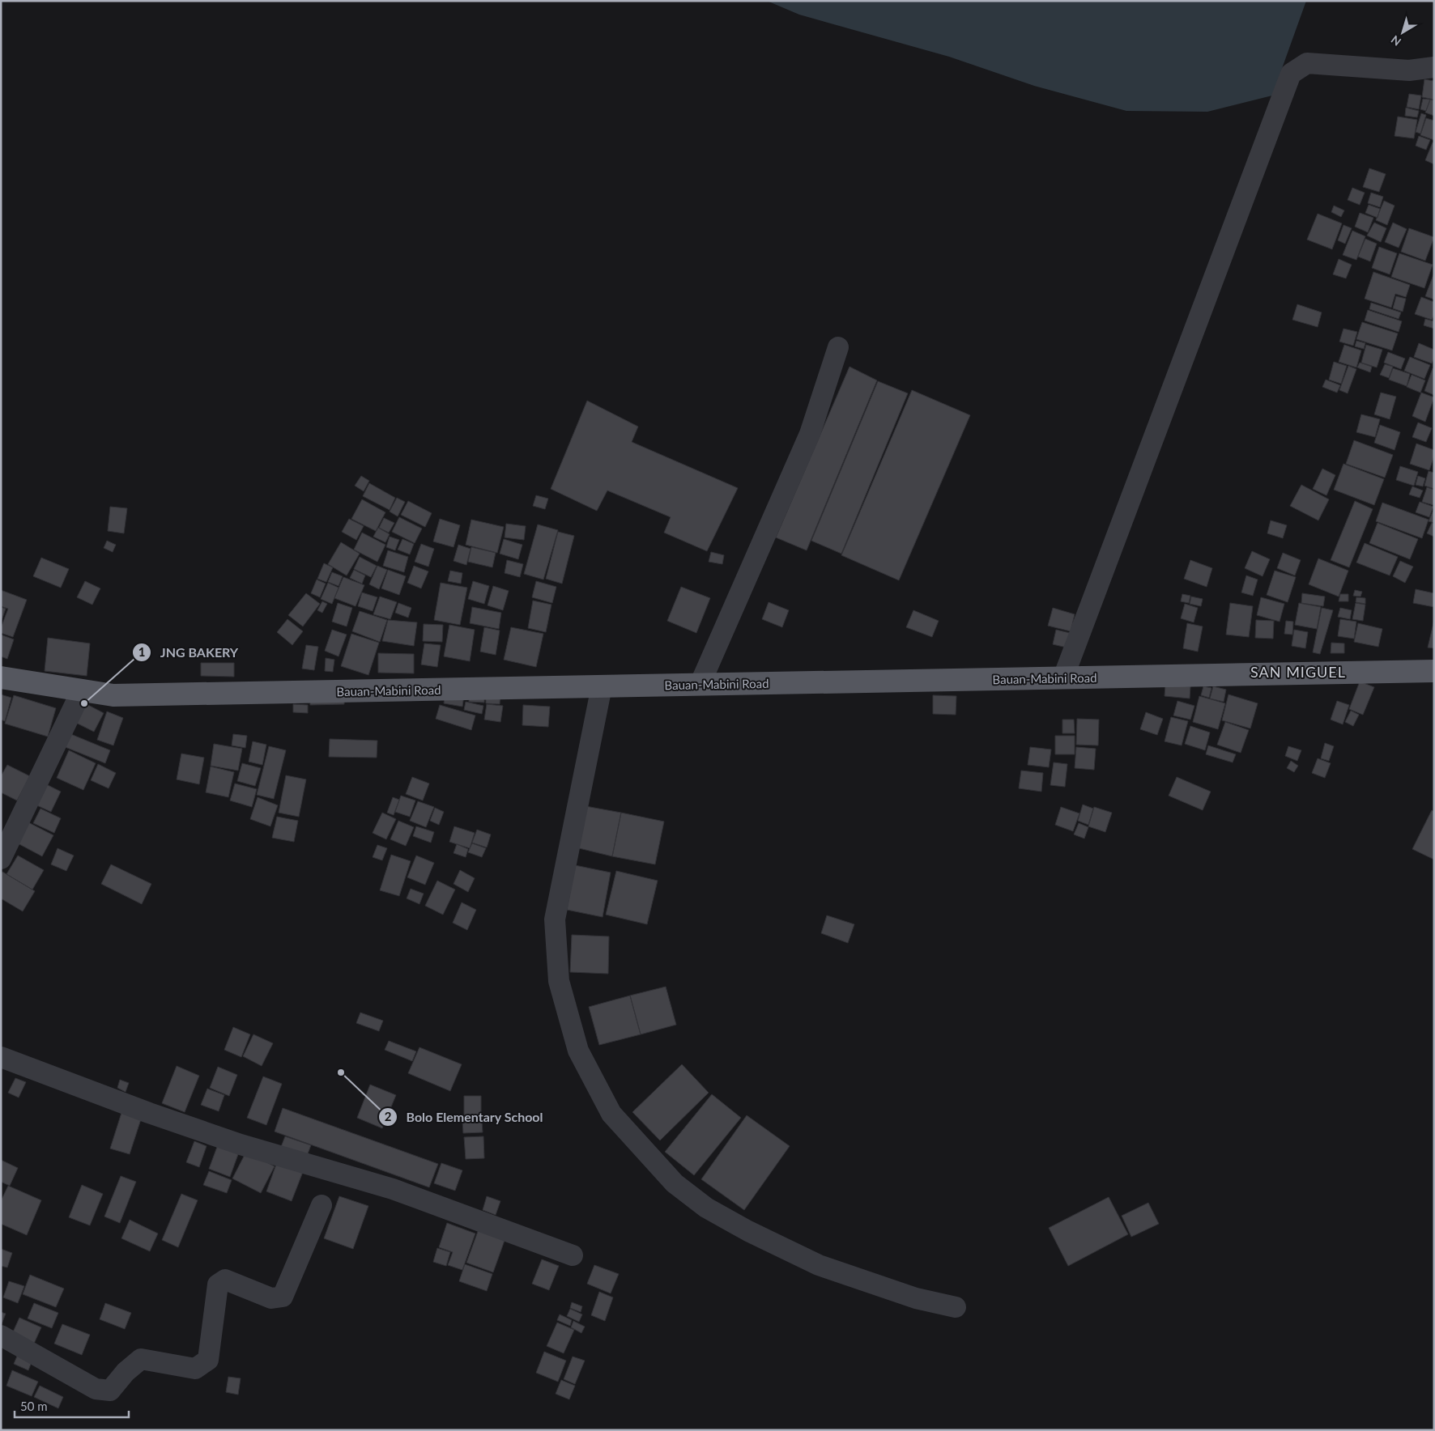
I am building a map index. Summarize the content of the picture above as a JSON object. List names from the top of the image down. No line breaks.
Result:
{"streets":{"main road":["Bauan-Mabini Road"]},"districts":["SAN MIGUEL"],"places":["JNG BAKERY","Bolo Elementary School"],"scale_bar":"50 m","north":"bottom left"}
